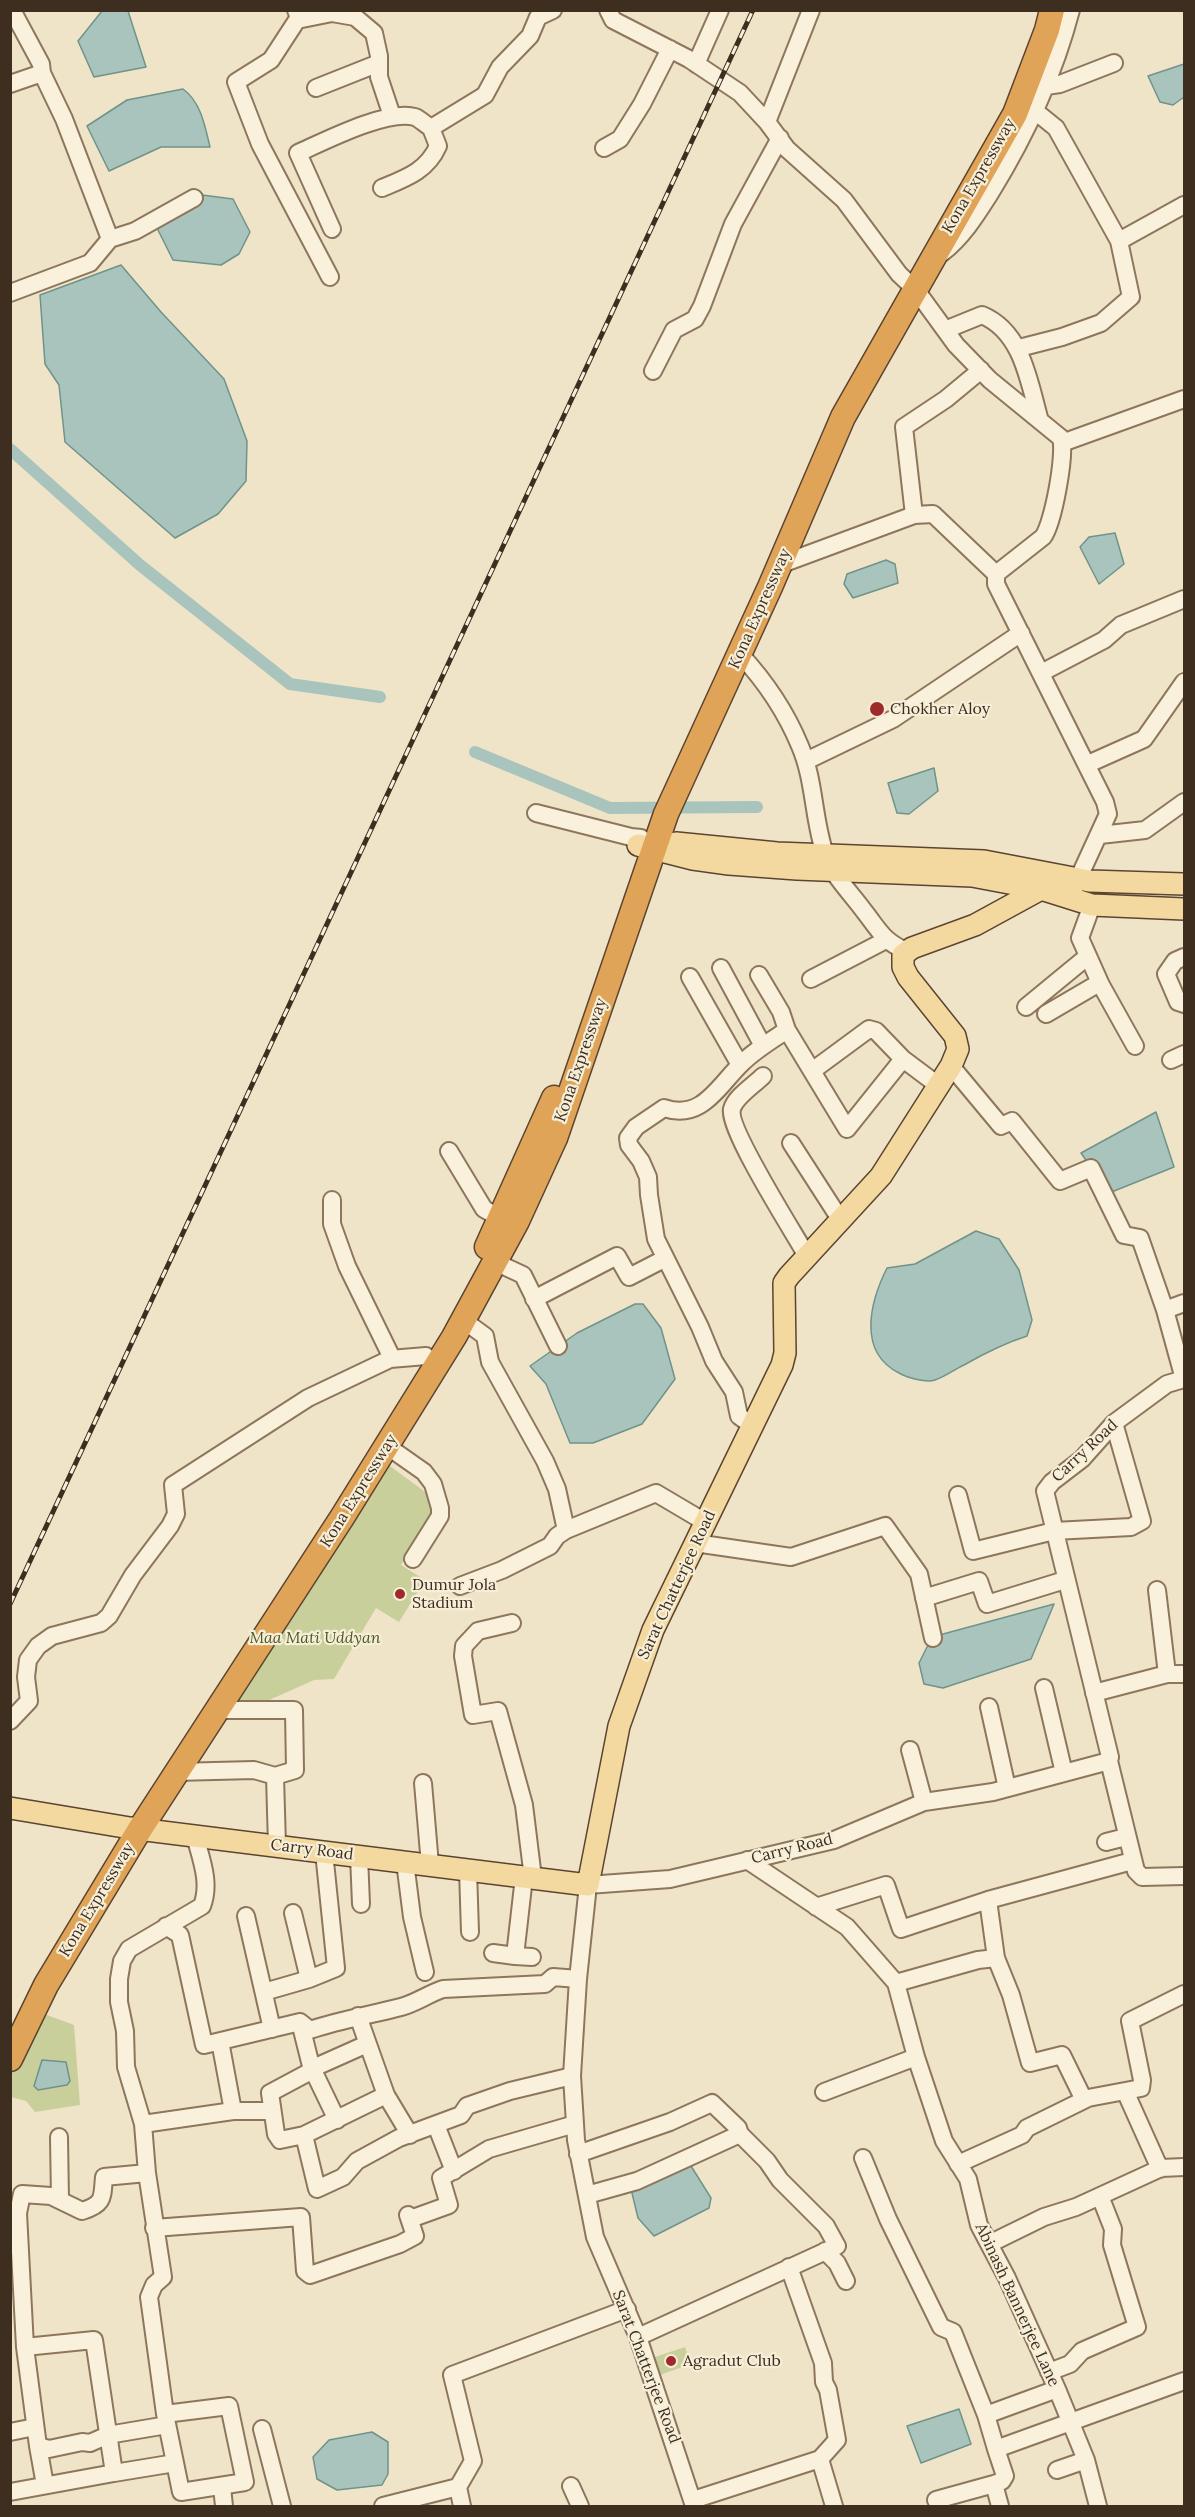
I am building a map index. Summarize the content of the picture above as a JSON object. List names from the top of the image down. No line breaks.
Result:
{"streets":{"highway":["Kona Expressway"],"main road":["Carry Road","Sarat Chatterjee Road"],"street":["Abinash Bannerjee Lane"]},"crossings":[["Kona Expressway","Carry Road"],["Carry Road","Sarat Chatterjee Road"],["Carry Road","Abinash Bannerjee Lane"]],"parks":["Maa Mati Uddyan"],"places":["Chokher Aloy","Dumur Jola Stadium","Agradut Club"]}
